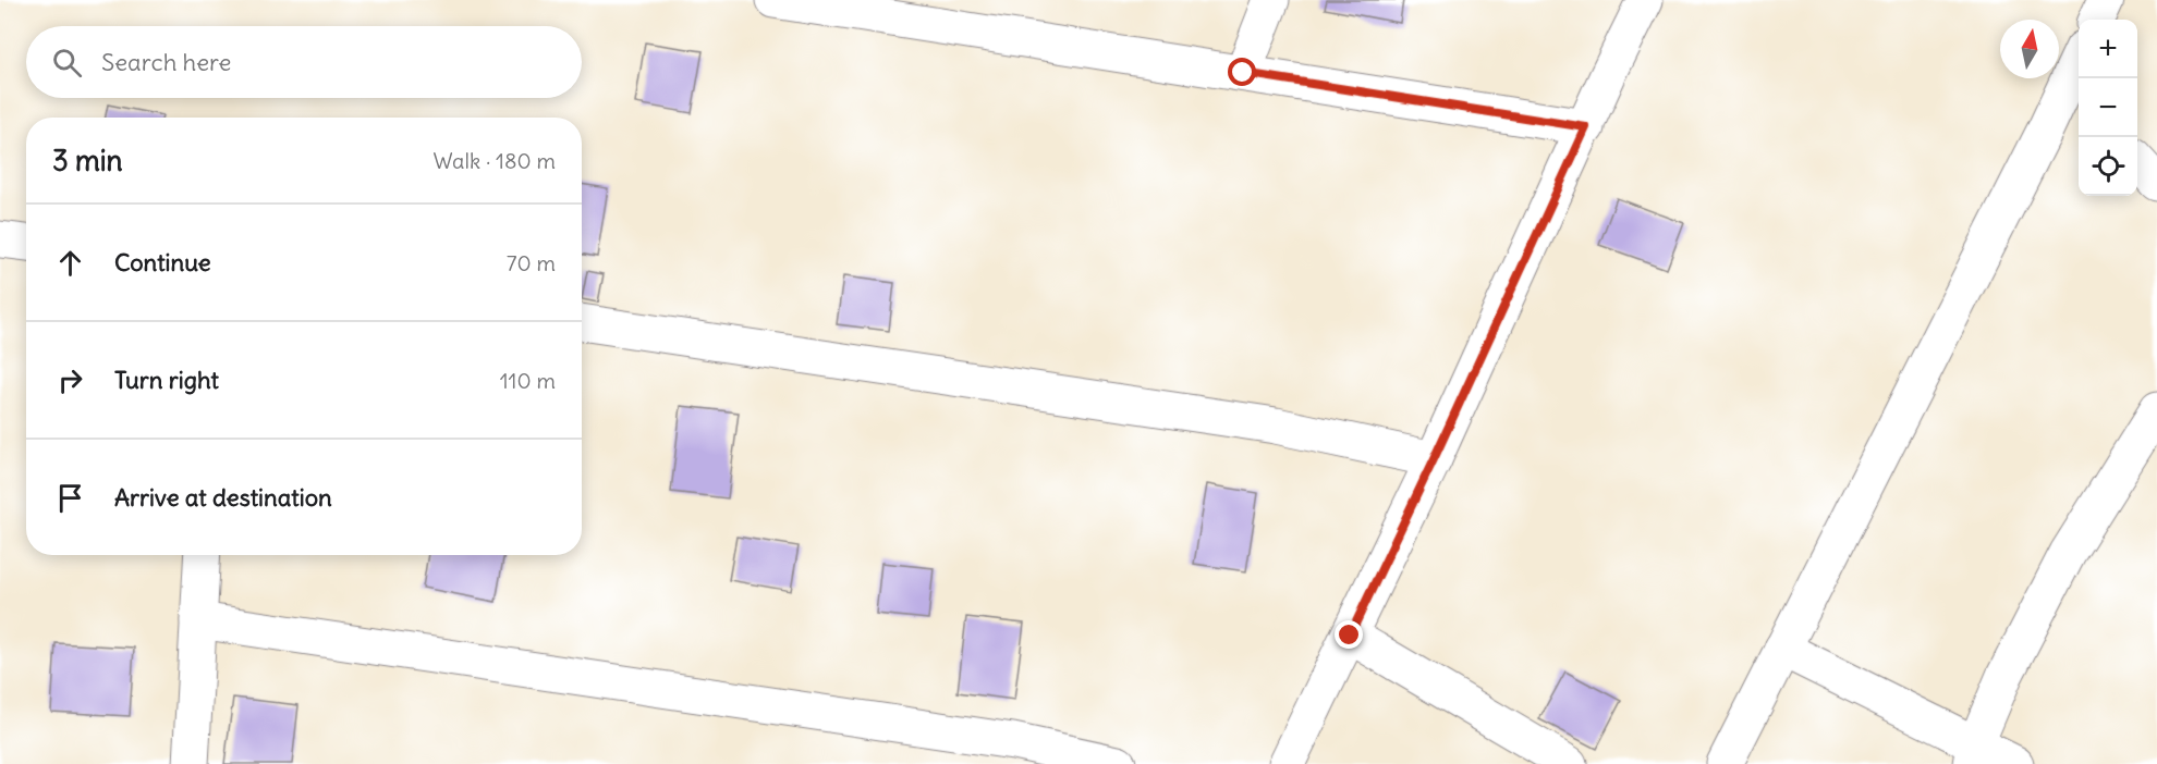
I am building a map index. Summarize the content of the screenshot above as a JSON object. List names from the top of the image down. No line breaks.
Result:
{"north":"top","page":{"map_buttons":["+","−"],"search":"Search here","heading":["3 min","Walk · 180 m"],"list":[["Continue","70 m"],["Turn right","110 m"],"Arrive at destination"]}}
